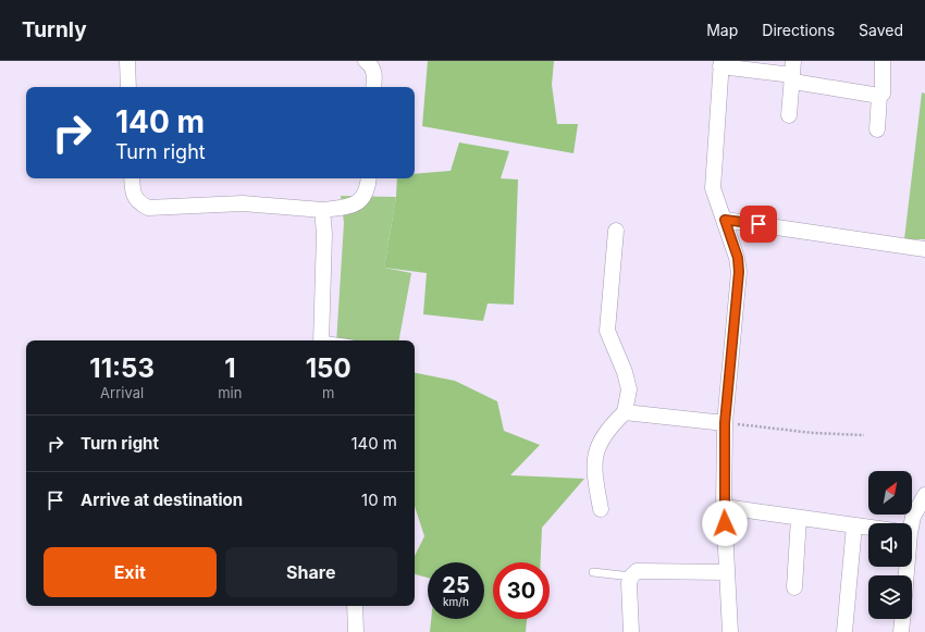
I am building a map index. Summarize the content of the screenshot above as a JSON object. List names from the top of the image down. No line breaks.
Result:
{"north":"top right","page":{"header":"Turnly","nav":["Map","Directions","Saved"],"turn":["140 m","Turn right"],"eta":["11:53","Arrival","1","min","150","m"],"list":[{"name":"Turn right","value":"140 m"},{"name":"Arrive at destination","value":"10 m"}],"buttons":["Exit","Share"],"speed":"25 km/h","limit":"30"}}
